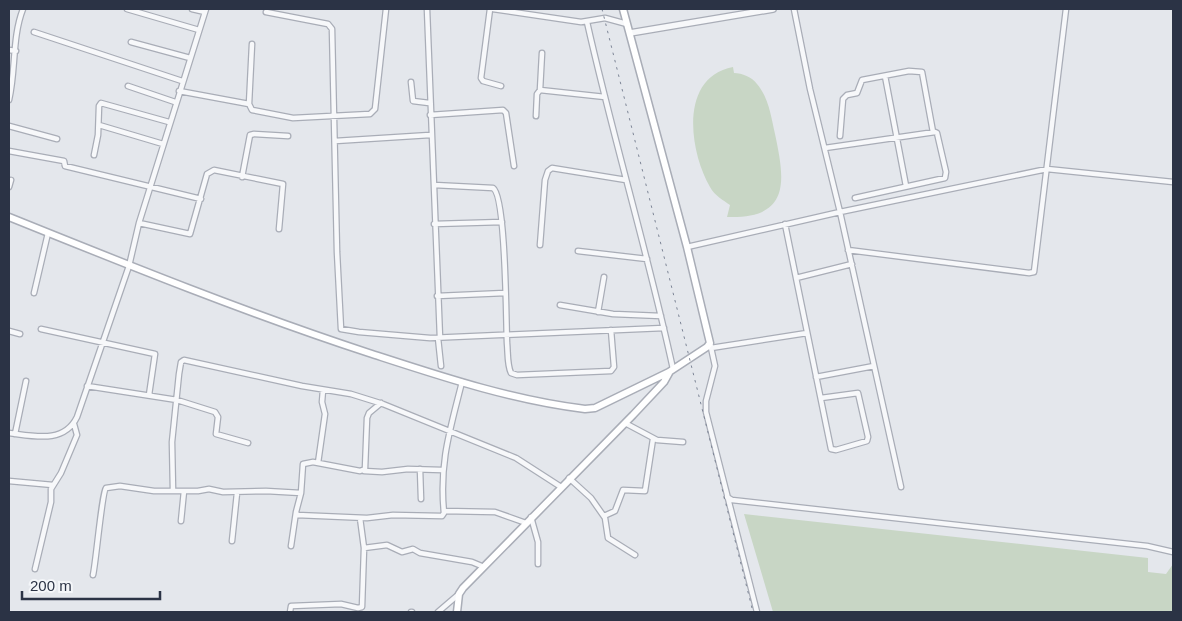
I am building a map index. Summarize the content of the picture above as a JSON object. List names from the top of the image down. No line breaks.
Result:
{"scale_bar":"200 m"}
